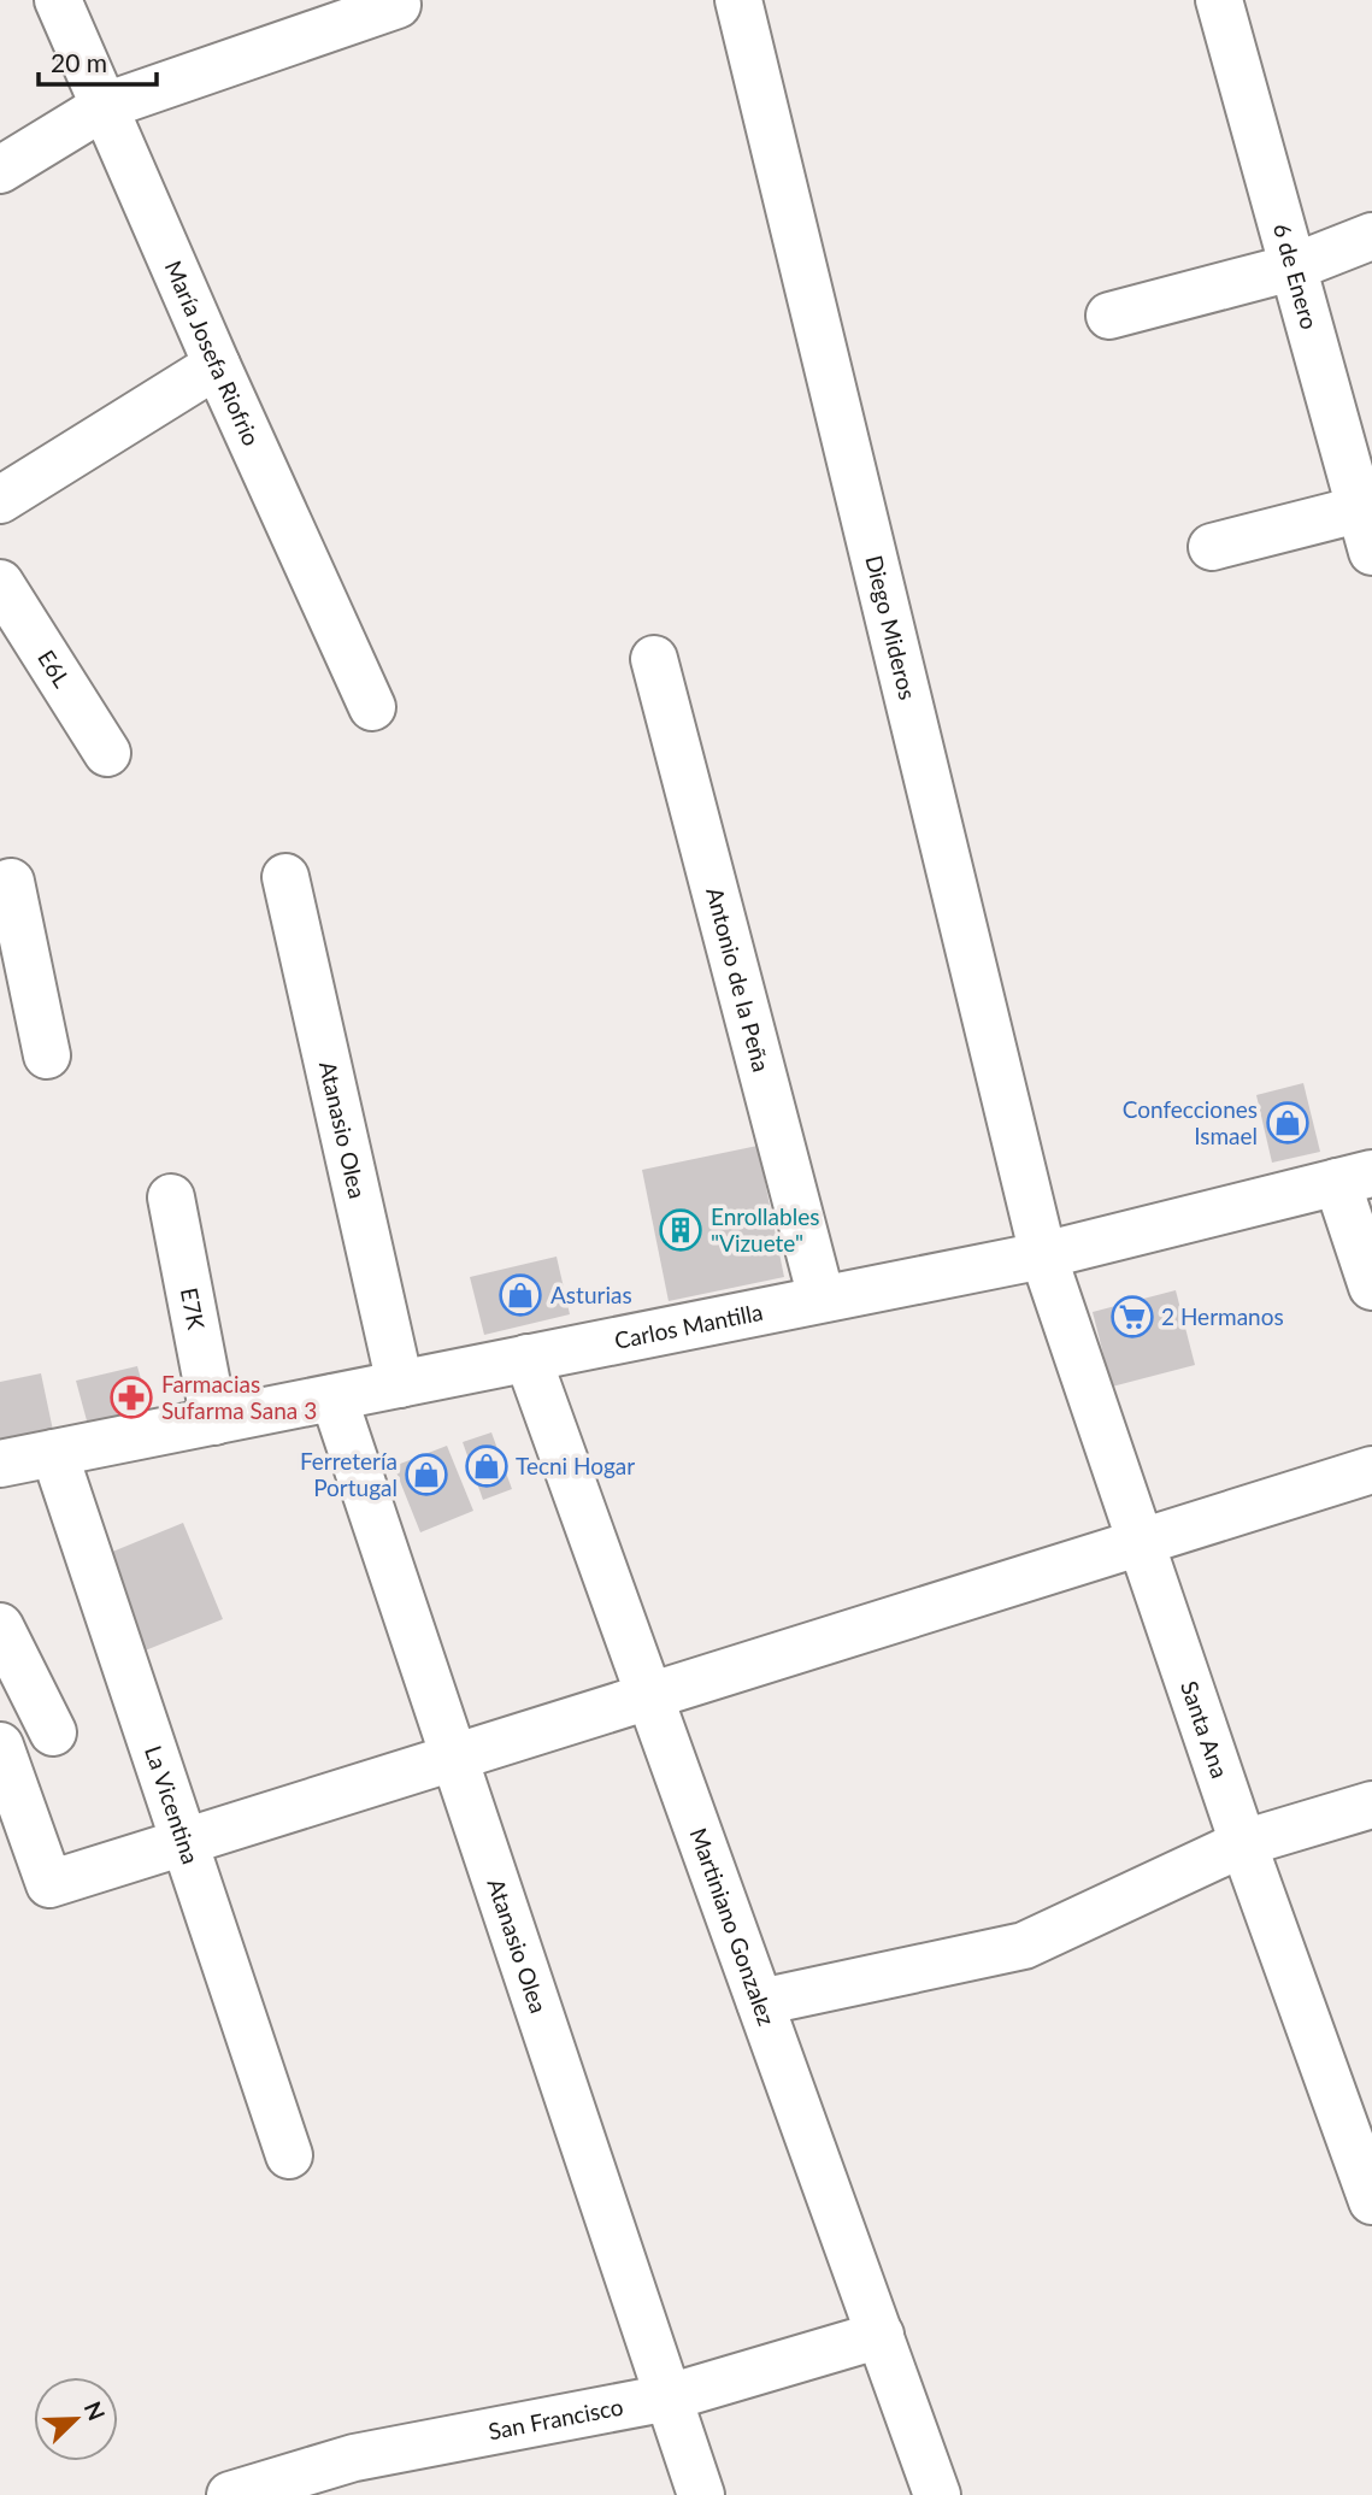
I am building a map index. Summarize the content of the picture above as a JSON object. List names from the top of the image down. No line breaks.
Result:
{"streets":{"street":["6 de Enero","María Josefa Riofrio","Diego Mideros","E6L","Antonio de la Peña","Atanasio Olea","E7K","Carlos Mantilla","Santa Ana","La Vicentina","Martiniano Gonzalez","San Francisco"]},"crossings":[["Diego Mideros","Carlos Mantilla"],["Diego Mideros","Santa Ana"],["Antonio de la Peña","Carlos Mantilla"],["Atanasio Olea","Carlos Mantilla"],["Atanasio Olea","San Francisco"],["E7K","Carlos Mantilla"],["Carlos Mantilla","Santa Ana"],["Carlos Mantilla","La Vicentina"],["Carlos Mantilla","Martiniano Gonzalez"],["Martiniano Gonzalez","San Francisco"]],"places":{"shop":["Confecciones Ismael","Asturias","Tecni Hogar","Ferretería Portugal"],"building":["Enrollables \"Vizuete\""],"supermarket":["2 Hermanos"],"pharmacy":["Farmacias Sufarma Sana 3"]},"scale_bar":"20 m","north":"top right"}
